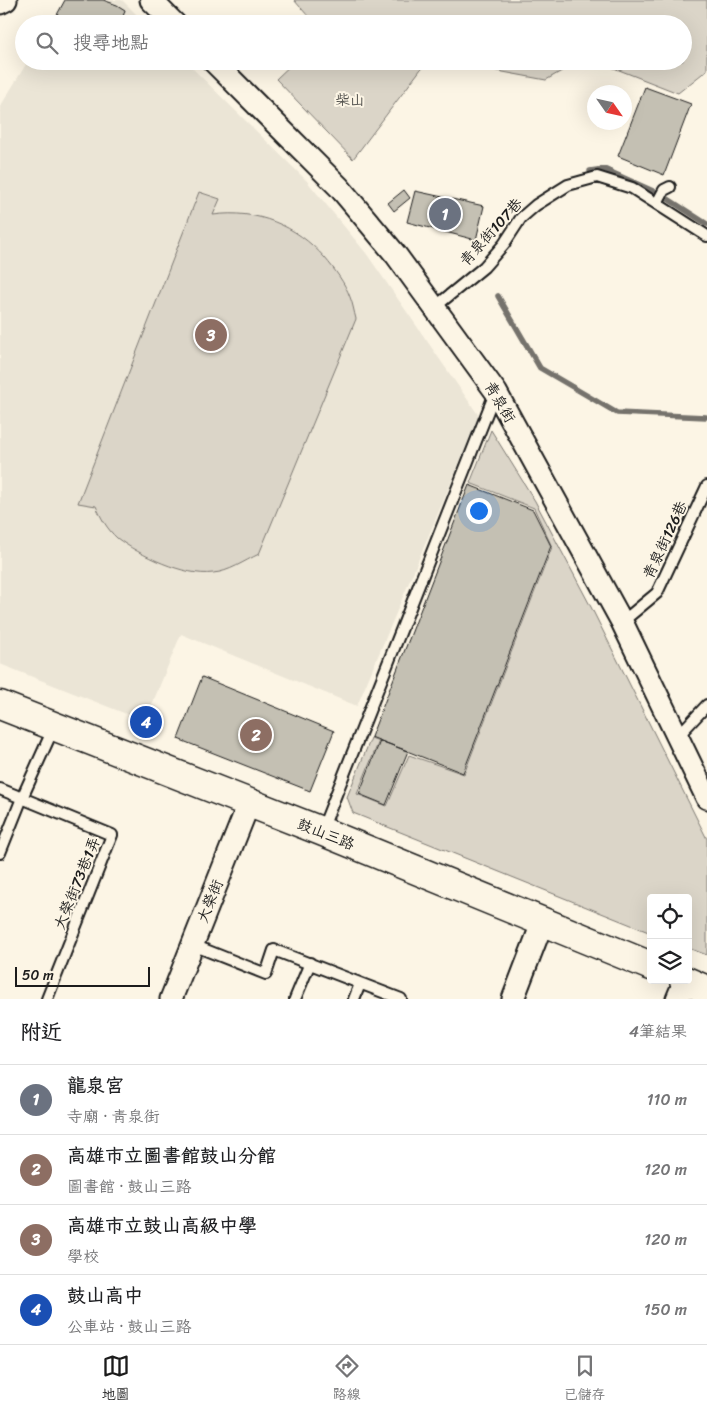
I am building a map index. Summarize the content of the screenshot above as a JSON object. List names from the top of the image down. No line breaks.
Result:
{"streets":{"street":["青泉街","鼓山三路","大榮街"],"lane":["青泉街107巷","青泉街126巷","大榮街73巷1弄"]},"crossings":[["青泉街107巷","青泉街"],["青泉街","青泉街126巷"],["鼓山三路","大榮街"]],"parks":["柴山"],"scale_bar":"50 m","north":"bottom right","page":{"search":"搜尋地點","pins":["1","3","4","2"],"scale":"50 m","heading":["附近","4筆結果"],"list":[{"mark":"1","name":"龍泉宮","note":"寺廟 · 青泉街","value":"110 m"},{"mark":"2","name":"高雄市立圖書館鼓山分館","note":"圖書館 · 鼓山三路","value":"120 m"},{"mark":"3","name":"高雄市立鼓山高級中學","note":"學校","value":"120 m"},{"mark":"4","name":"鼓山高中","note":"公車站 · 鼓山三路","value":"150 m"}],"nav":["地圖","路線","已儲存"]}}
